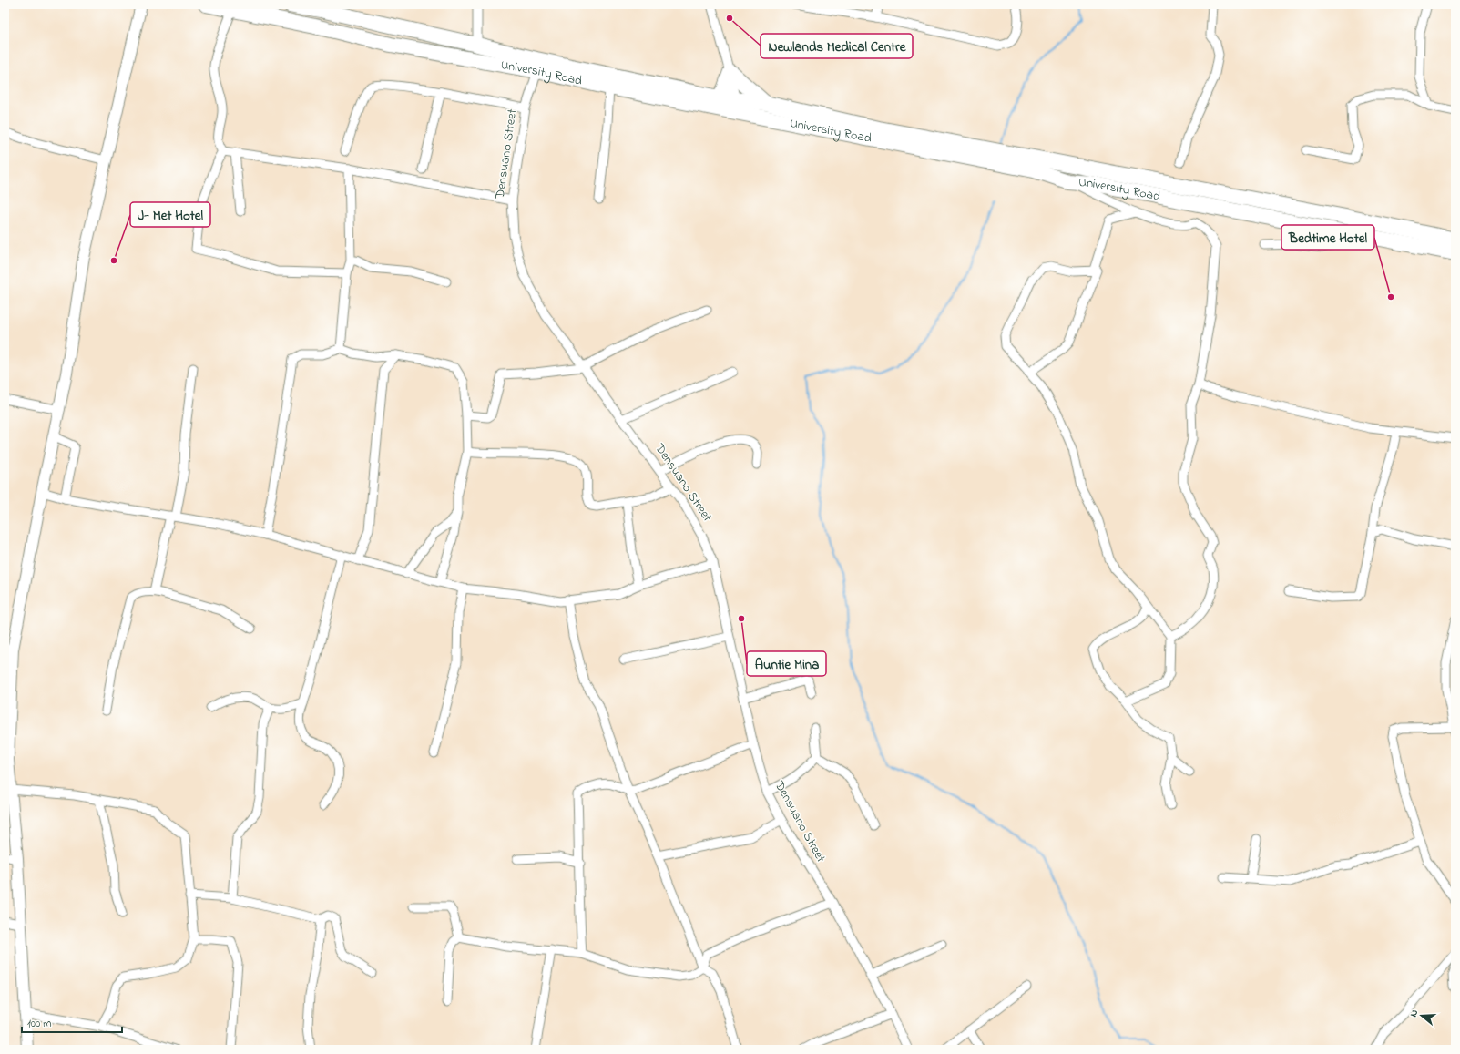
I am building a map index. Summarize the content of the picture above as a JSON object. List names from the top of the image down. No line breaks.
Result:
{"streets":{"highway":["University Road"],"street":["Densuano Street"]},"crossings":[["University Road","Densuano Street"]],"places":["Newlands Medical Centre","J- Met Hotel","Bedtime Hotel","Auntie Mina"],"scale_bar":"100 m","north":"left"}
